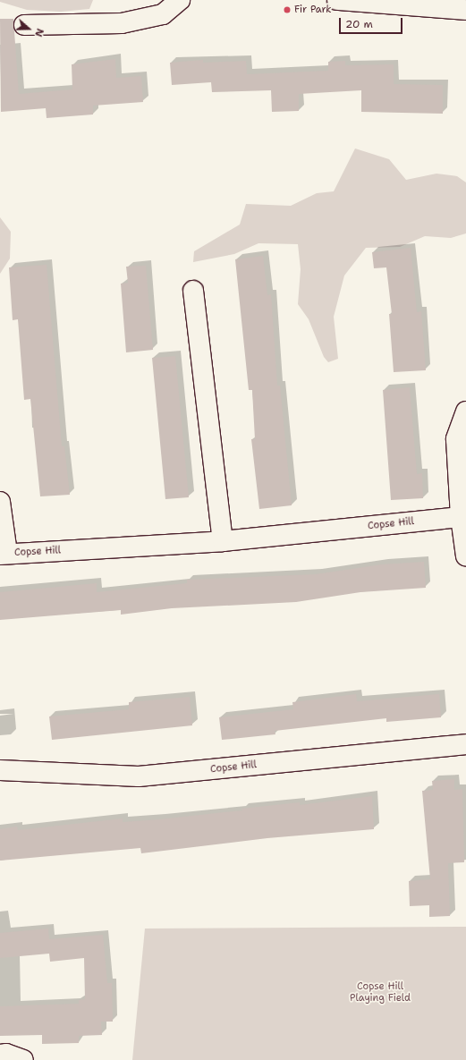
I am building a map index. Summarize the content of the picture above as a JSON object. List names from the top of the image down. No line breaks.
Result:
{"streets":{"street":["Copse Hill"]},"parks":["Copse Hill Playing Field"],"places":["Fir Park"],"scale_bar":"20 m","north":"right"}
